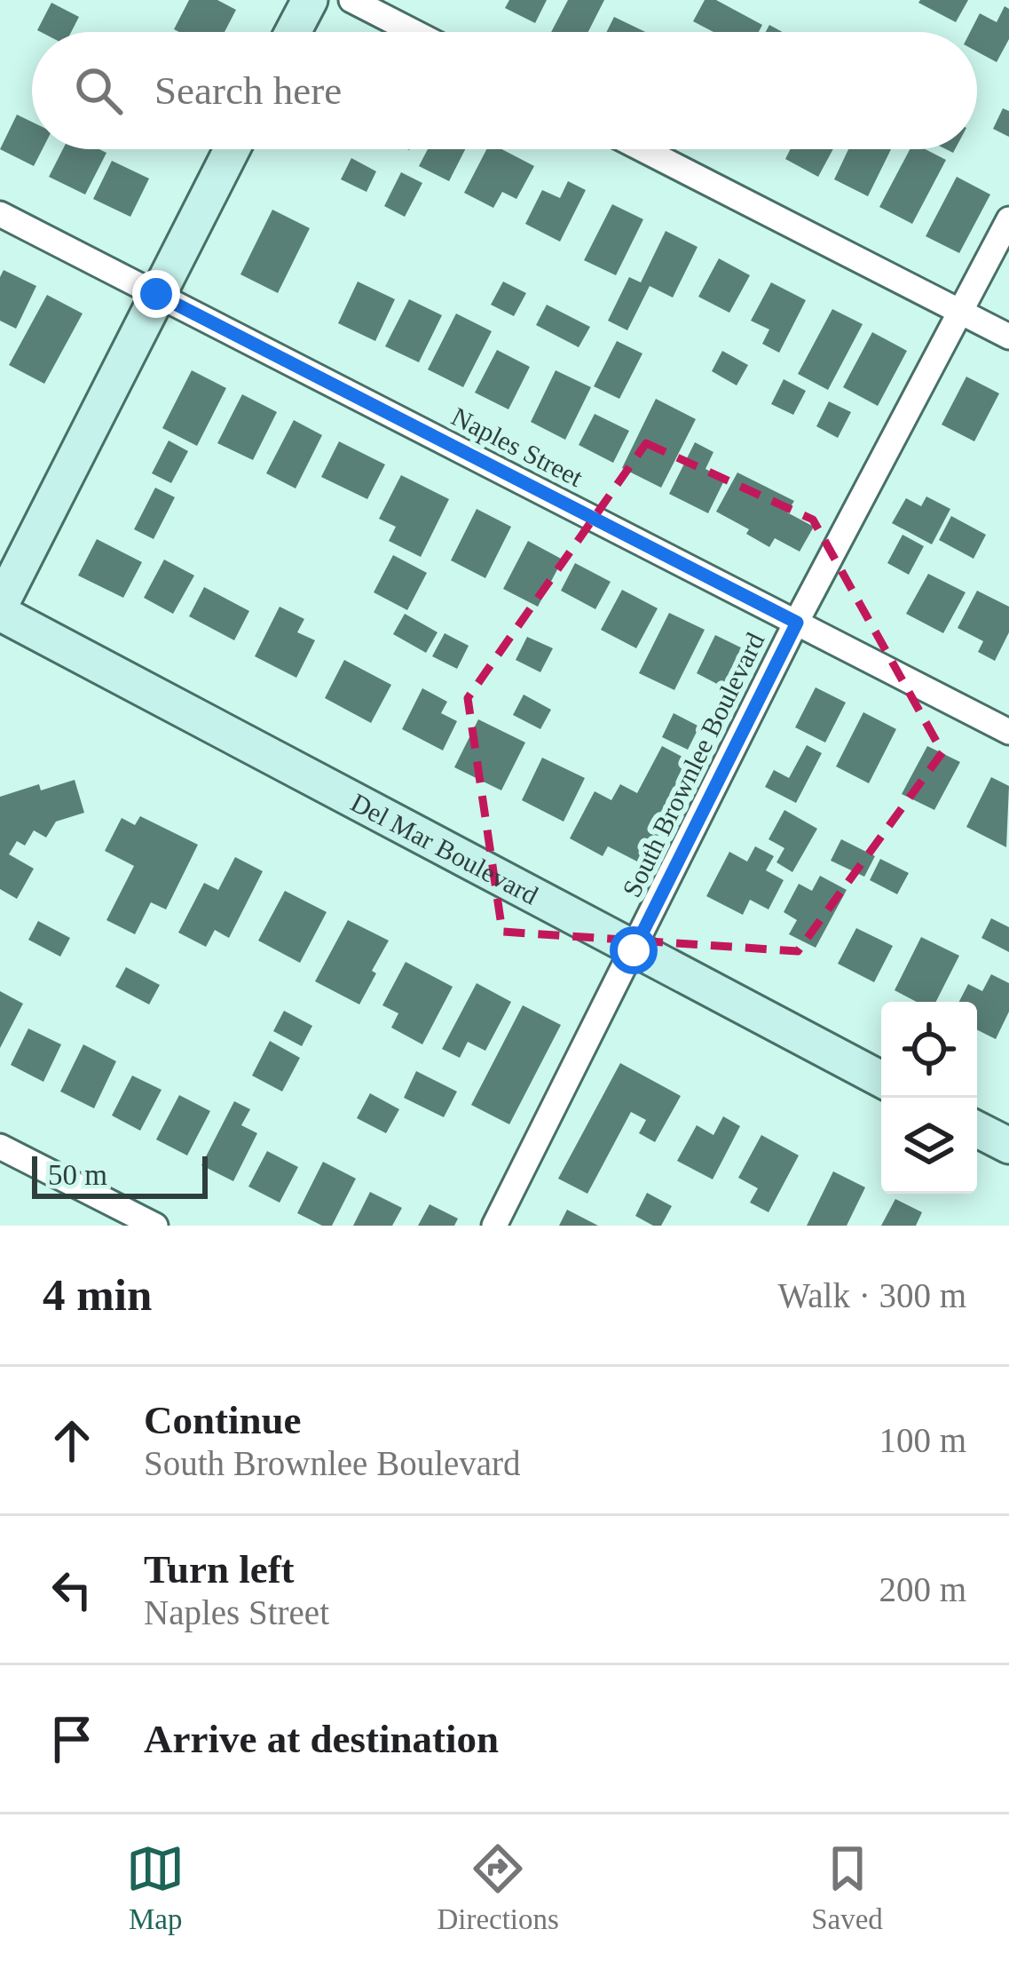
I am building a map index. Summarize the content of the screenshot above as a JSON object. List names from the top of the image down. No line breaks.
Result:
{"streets":{"street":["Naples Street","South Brownlee Boulevard","Del Mar Boulevard"]},"crossings":[["Naples Street","South Brownlee Boulevard"],["South Brownlee Boulevard","Del Mar Boulevard"]],"scale_bar":"50 m","page":{"search":"Search here","scale":"50 m","heading":["4 min","Walk · 300 m"],"list":[["Continue","South Brownlee Boulevard","100 m"],["Turn left","Naples Street","200 m"],"Arrive at destination"],"nav":["Map","Directions","Saved"]}}
